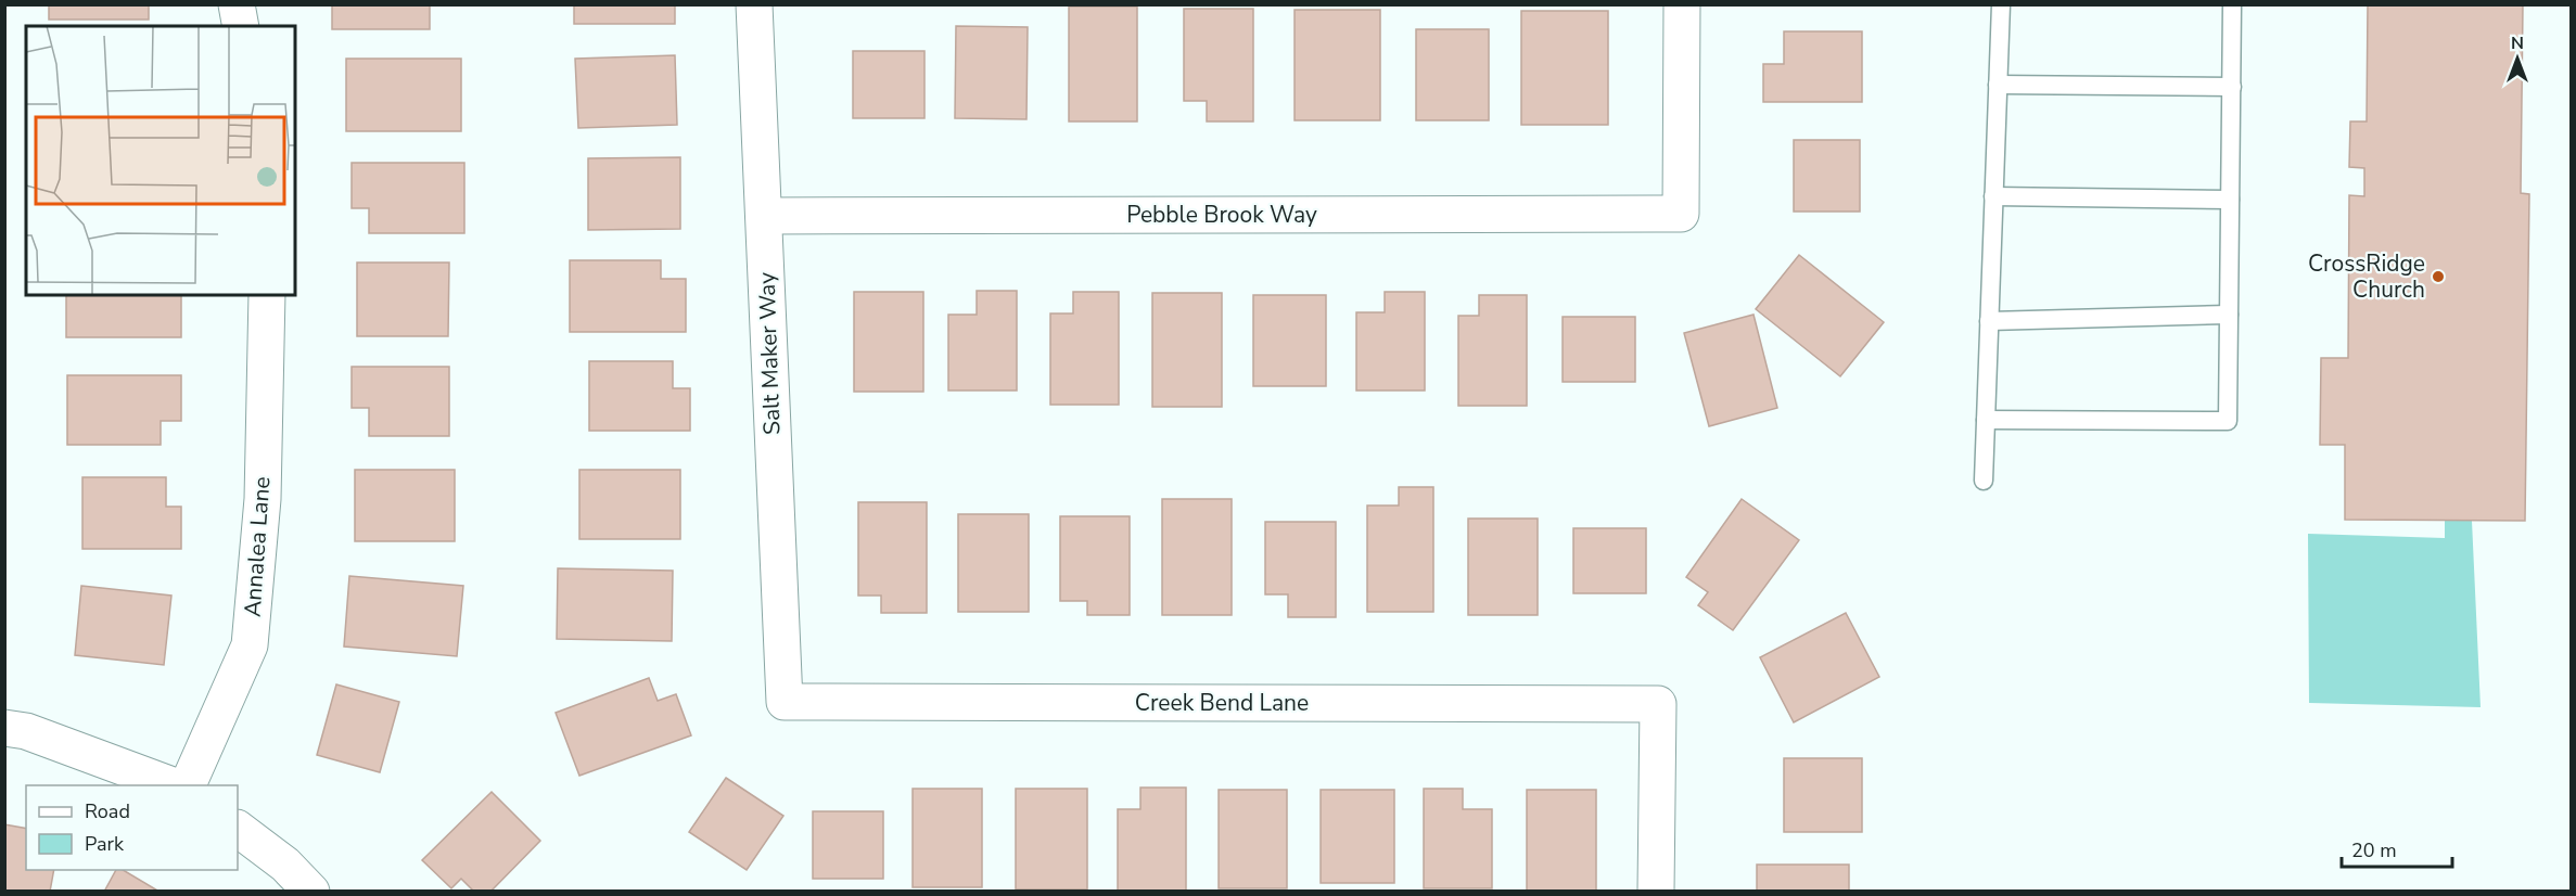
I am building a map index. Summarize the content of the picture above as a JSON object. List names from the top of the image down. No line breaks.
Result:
{"streets":{"street":["Pebble Brook Way","Salt Maker Way","Annalea Lane","Creek Bend Lane"]},"crossings":[["Pebble Brook Way","Salt Maker Way"],["Salt Maker Way","Creek Bend Lane"]],"places":["CrossRidge Church"],"legend":["Road","Park"],"scale_bar":"20 m","north":"top"}
